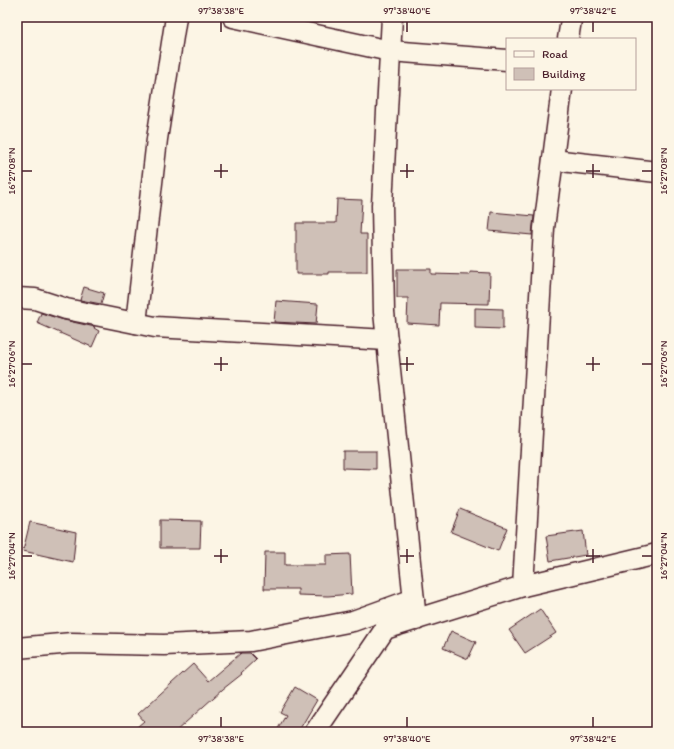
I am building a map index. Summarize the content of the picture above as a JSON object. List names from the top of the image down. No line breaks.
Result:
{"legend":["Road","Building"],"coordinates":["97°38'38\"E","97°38'40\"E","97°38'42\"E","16°27'08\"N","16°27'06\"N","16°27'04\"N"]}
